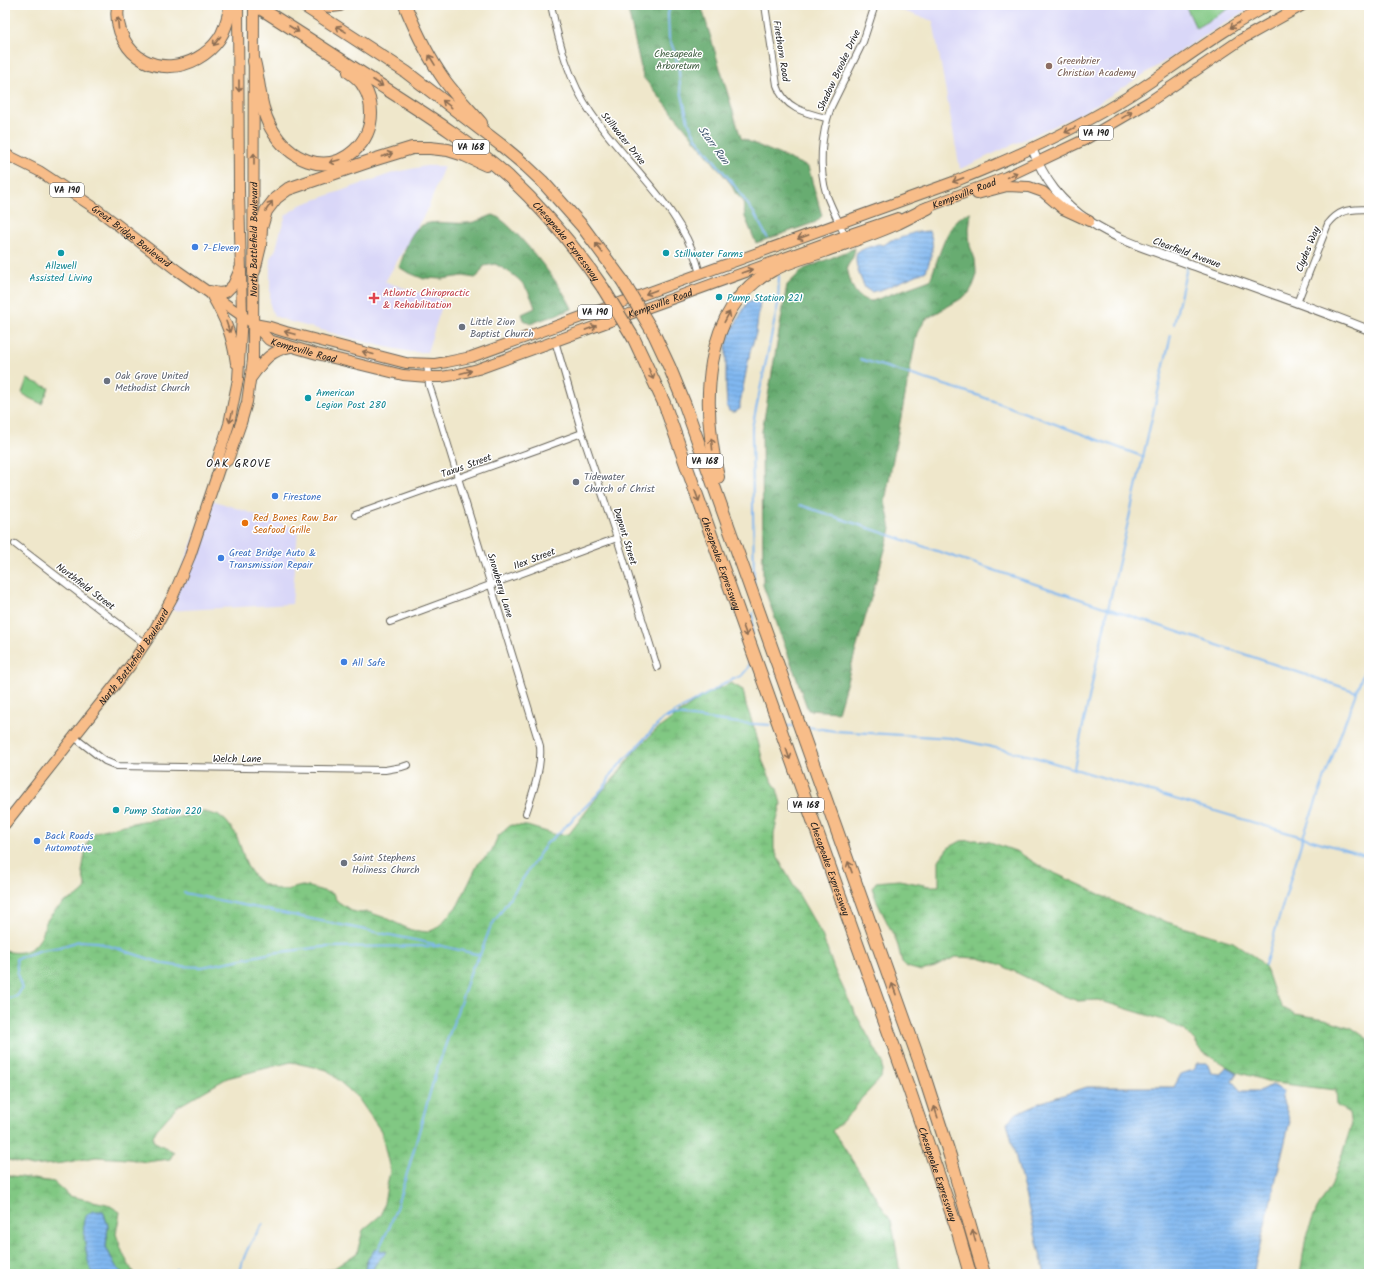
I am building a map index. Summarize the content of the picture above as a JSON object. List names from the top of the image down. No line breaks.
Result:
{"streets":{"highway":["VA 168","Chesapeake Expressway"],"main road":["VA 190","Kempsville Road","Great Bridge Boulevard","North Battlefield Boulevard"],"street":["Firethorn Road","Shadow Brooke Drive","Stillwater Drive","Clydes Way","Clearfield Avenue","Taxus Street","Dupont Street","Ilex Street","Snowberry Lane","Northfield Street","Welch Lane"]},"crossings":[["Firethorn Road","Shadow Brooke Drive"],["Shadow Brooke Drive","Kempsville Road"],["Stillwater Drive","Kempsville Road"],["Kempsville Road","Great Bridge Boulevard"],["Kempsville Road","North Battlefield Boulevard"],["Kempsville Road","Clearfield Avenue"],["Kempsville Road","Dupont Street"],["Kempsville Road","Snowberry Lane"],["Great Bridge Boulevard","North Battlefield Boulevard"],["North Battlefield Boulevard","Chesapeake Expressway"],["North Battlefield Boulevard","Northfield Street"],["North Battlefield Boulevard","Welch Lane"],["Clydes Way","Clearfield Avenue"],["Taxus Street","Dupont Street"],["Taxus Street","Snowberry Lane"],["Dupont Street","Ilex Street"],["Ilex Street","Snowberry Lane"]],"districts":["OAK GROVE"],"water":["Starr Run"],"parks":["Chesapeake Arboretum"],"places":{"other":["Greenbrier Christian Academy","7-Eleven","Allzwell Assisted Living","Stillwater Farms","Pump Station 221","Little Zion Baptist Church","Oak Grove United Methodist Church","American Legion Post 280","Tidewater Church of Christ","Firestone","Red Bones Raw Bar Seafood Grille","Great Bridge Auto & Transmission Repair","All Safe","Pump Station 220","Back Roads Automotive","Saint Stephens Holiness Church"],"health":["Atlantic Chiropractic & Rehabilitation"]}}
